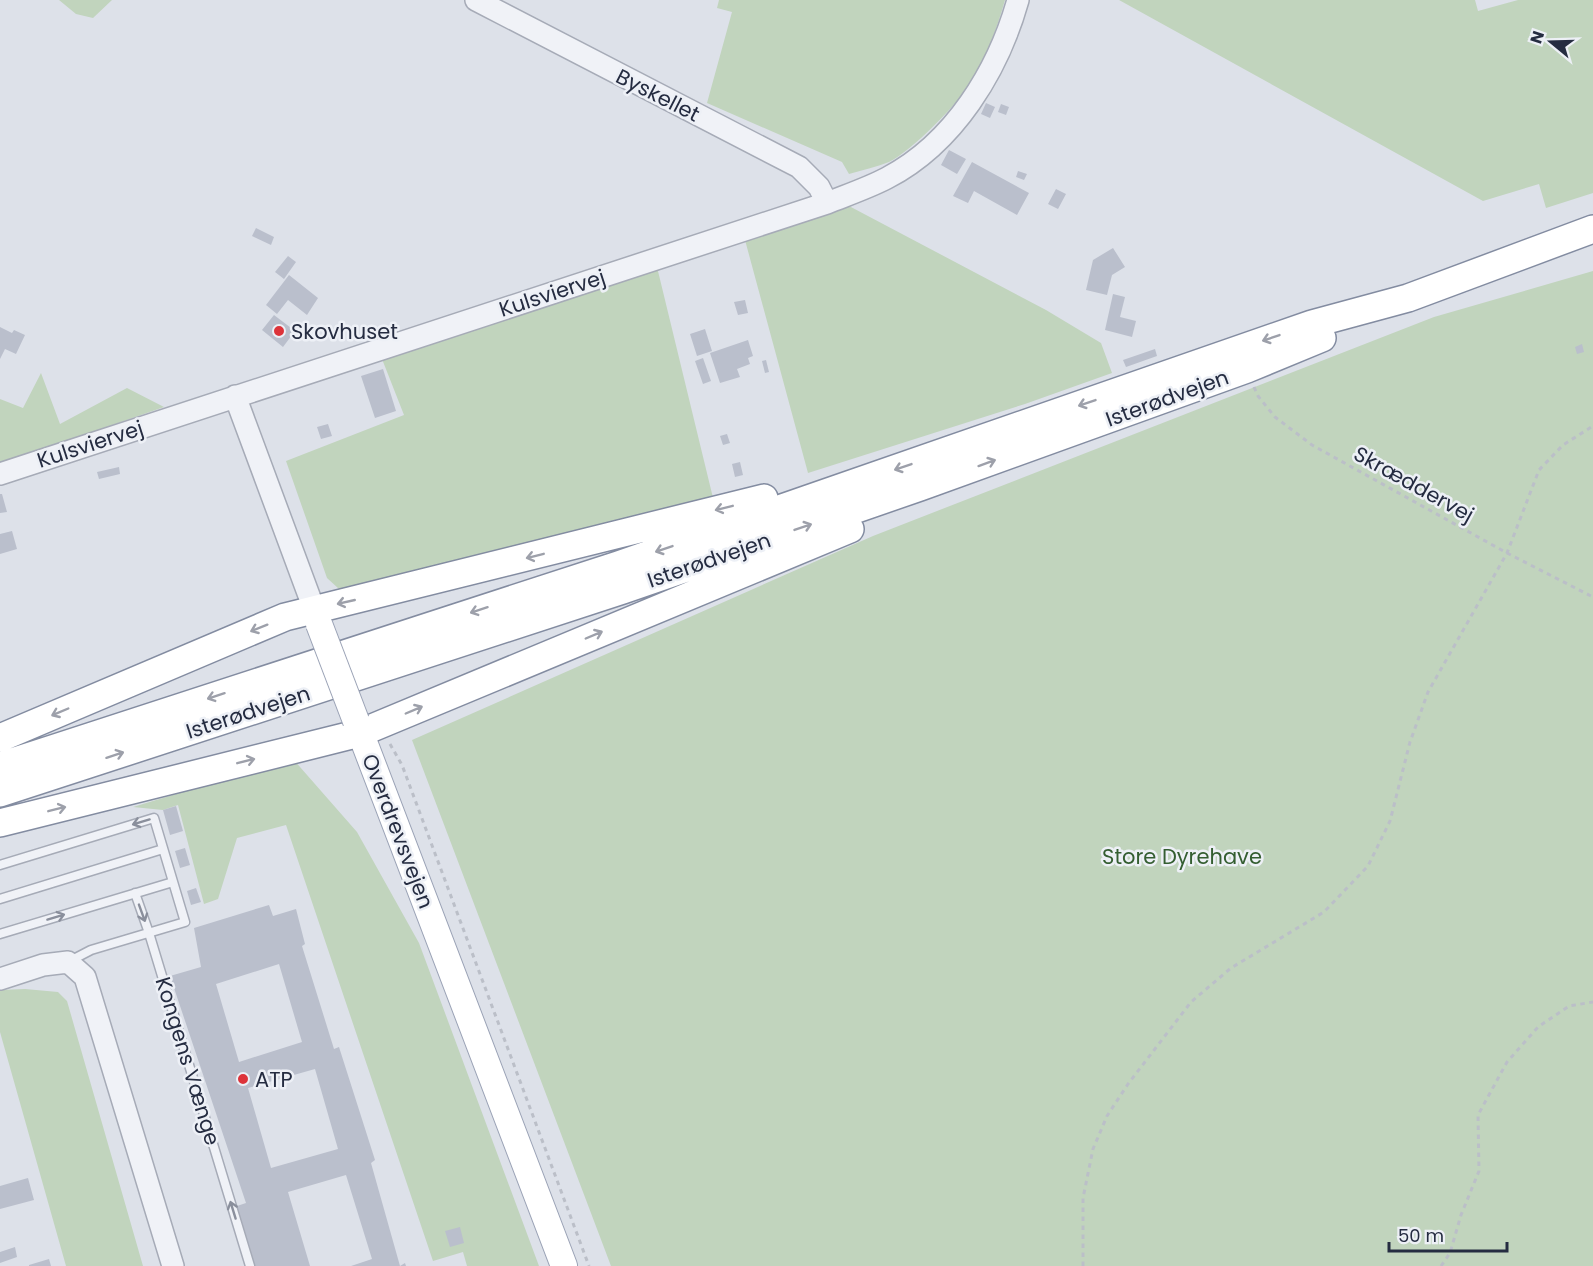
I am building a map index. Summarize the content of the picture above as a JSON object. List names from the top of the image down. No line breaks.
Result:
{"streets":{"highway":["Isterødvejen"],"main road":["Overdrevsvejen"],"street":["Byskellet","Kulsviervej"],"lane":["Kongens Vænge"],"path":["Skræddervej"]},"crossings":[["Byskellet","Kulsviervej"],["Kulsviervej","Overdrevsvejen"],["Isterødvejen","Skræddervej"]],"parks":["Store Dyrehave"],"places":["Skovhuset","ATP"],"scale_bar":"50 m","north":"left"}
